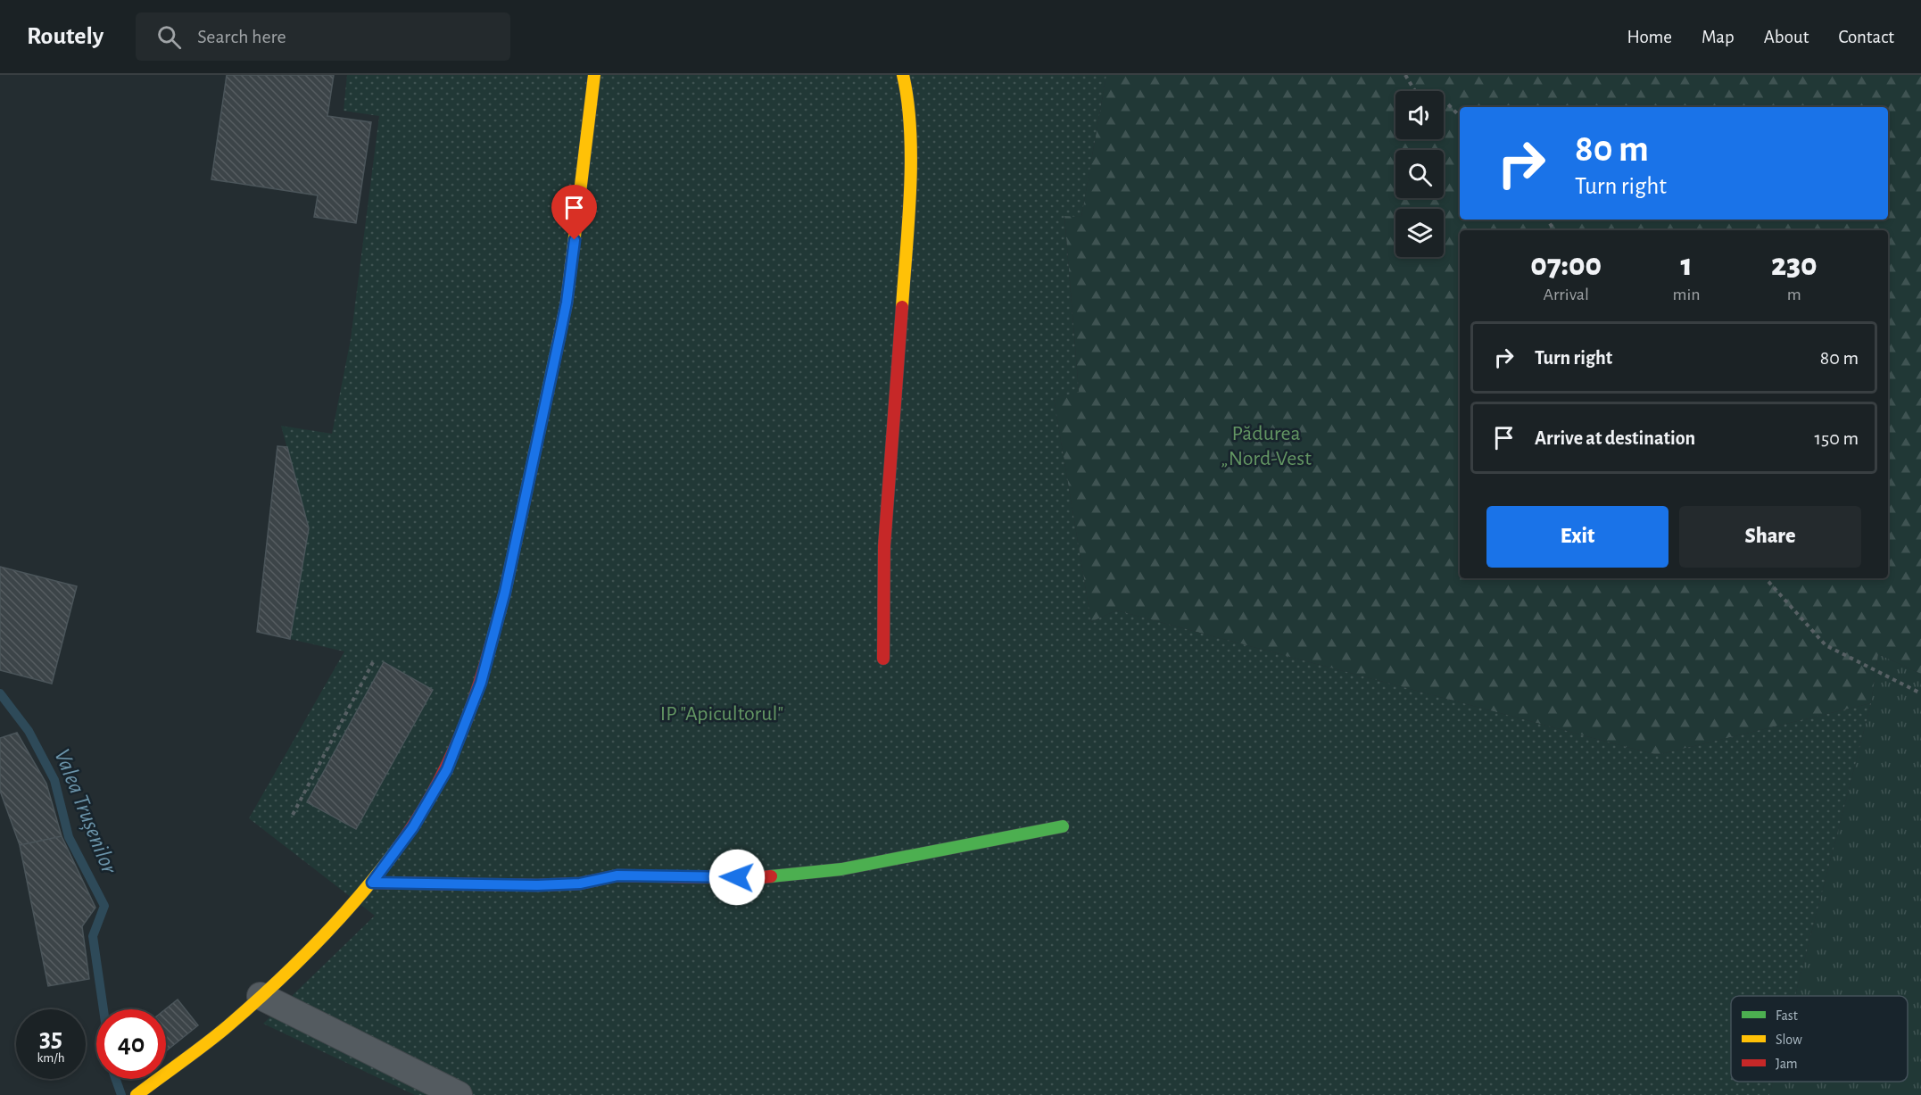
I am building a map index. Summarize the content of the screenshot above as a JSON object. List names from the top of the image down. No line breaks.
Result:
{"water":["Valea Trușenilor"],"parks":["Pădurea „Nord-Vest","IP \"Apicultorul\""],"legend":["Fast","Slow","Jam"],"page":{"header":"Routely","search":"Search here","nav":["Home","Map","About","Contact"],"turn":["80 m","Turn right"],"eta":["07:00","Arrival","1","min","230","m"],"list":[{"name":"Turn right","value":"80 m"},{"name":"Arrive at destination","value":"150 m"}],"buttons":["Exit","Share"],"speed":"35 km/h","limit":"40"}}
